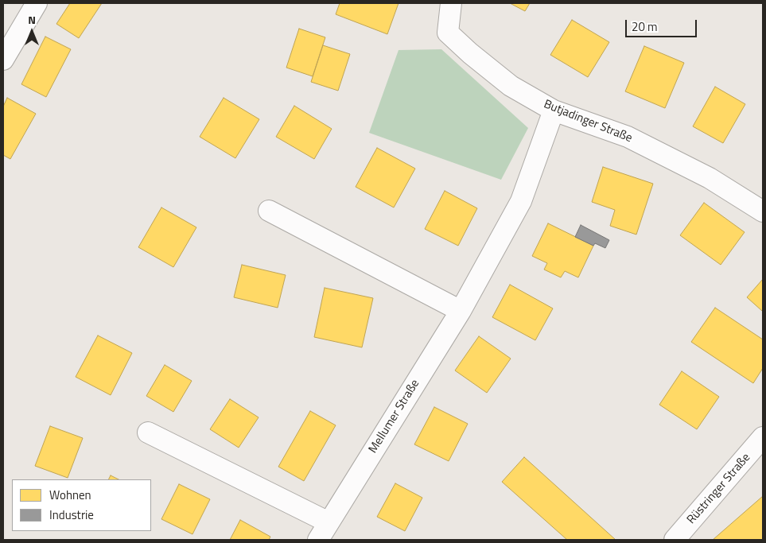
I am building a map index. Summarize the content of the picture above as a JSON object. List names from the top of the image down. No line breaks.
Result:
{"streets":{"street":["Butjadinger Straße","Mellumer Straße","Rüstringer Straße"]},"crossings":[["Butjadinger Straße","Mellumer Straße"]],"legend":["Wohnen","Industrie"],"scale_bar":"20 m","north":"top"}
